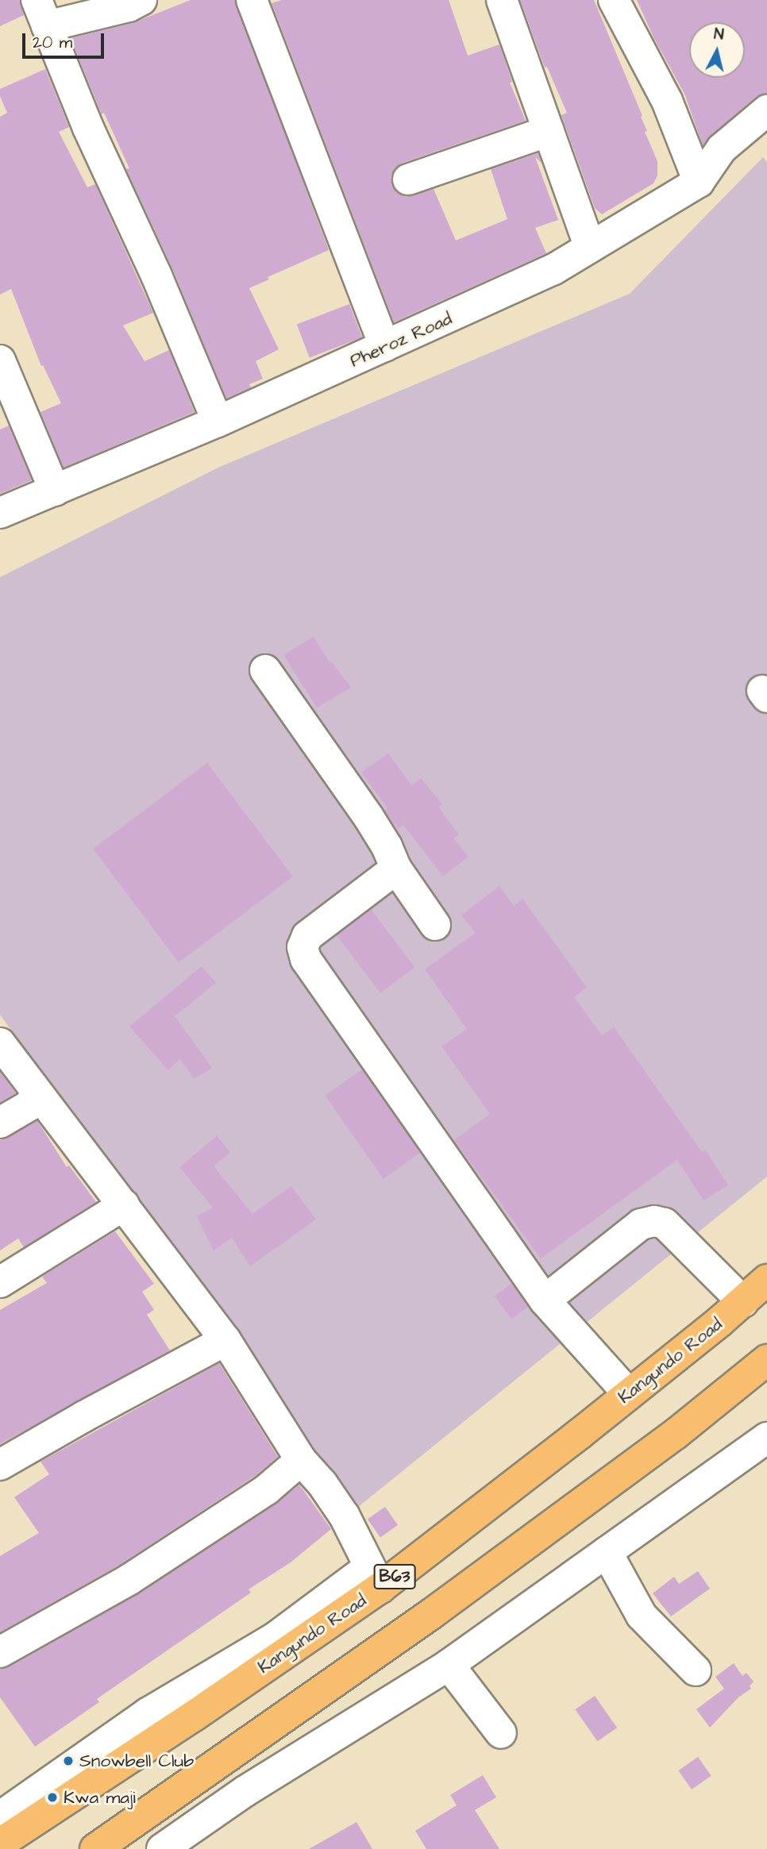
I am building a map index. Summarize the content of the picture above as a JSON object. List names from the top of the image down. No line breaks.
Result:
{"streets":{"highway":["Kangundo Road","B63"],"street":["Pheroz Road"]},"places":["Snowbell Club","Kwa maji"],"scale_bar":"20 m","north":"top"}
